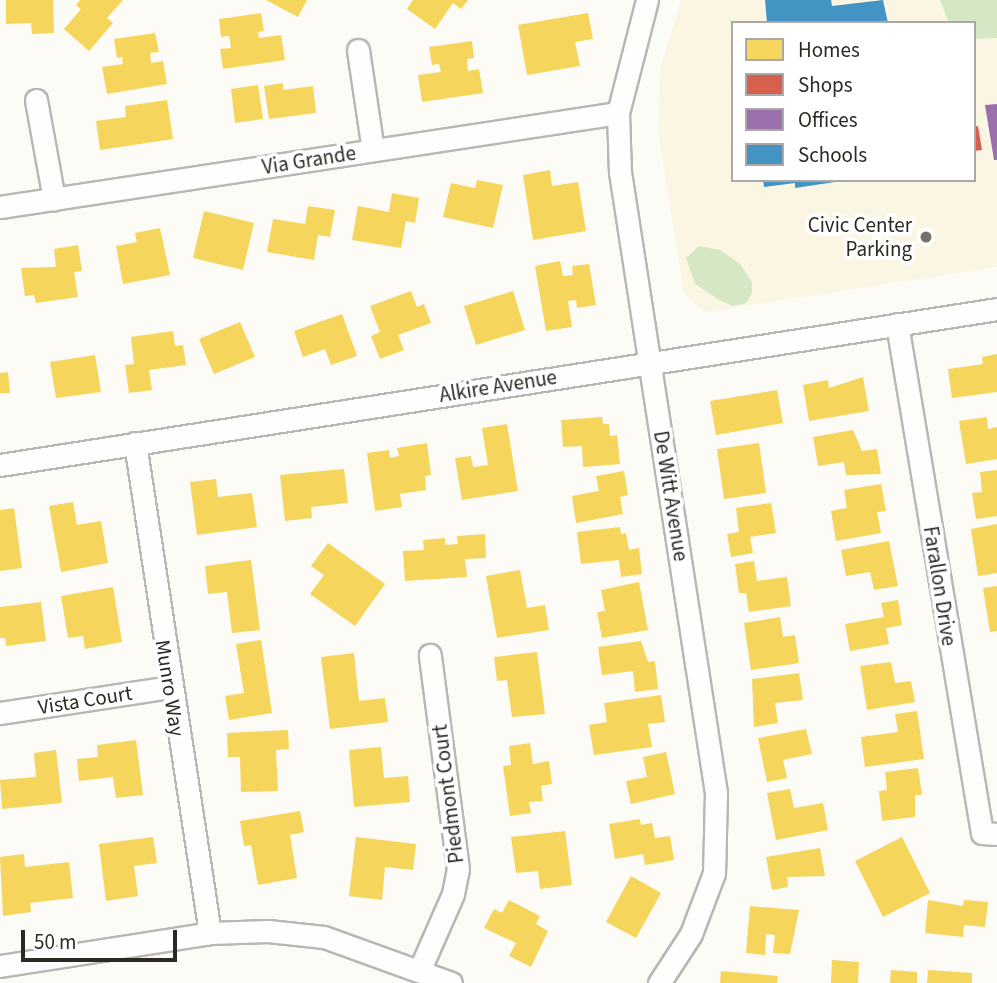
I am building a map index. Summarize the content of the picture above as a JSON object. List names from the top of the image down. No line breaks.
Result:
{"streets":{"street":["Via Grande","Alkire Avenue","De Witt Avenue","Farallon Drive","Munro Way","Vista Court","Piedmont Court"]},"crossings":[["Via Grande","De Witt Avenue"],["Alkire Avenue","De Witt Avenue"],["Alkire Avenue","Farallon Drive"],["Alkire Avenue","Munro Way"],["Munro Way","Vista Court"]],"places":["Civic Center Parking"],"legend":["Homes","Shops","Offices","Schools"],"scale_bar":"50 m"}
